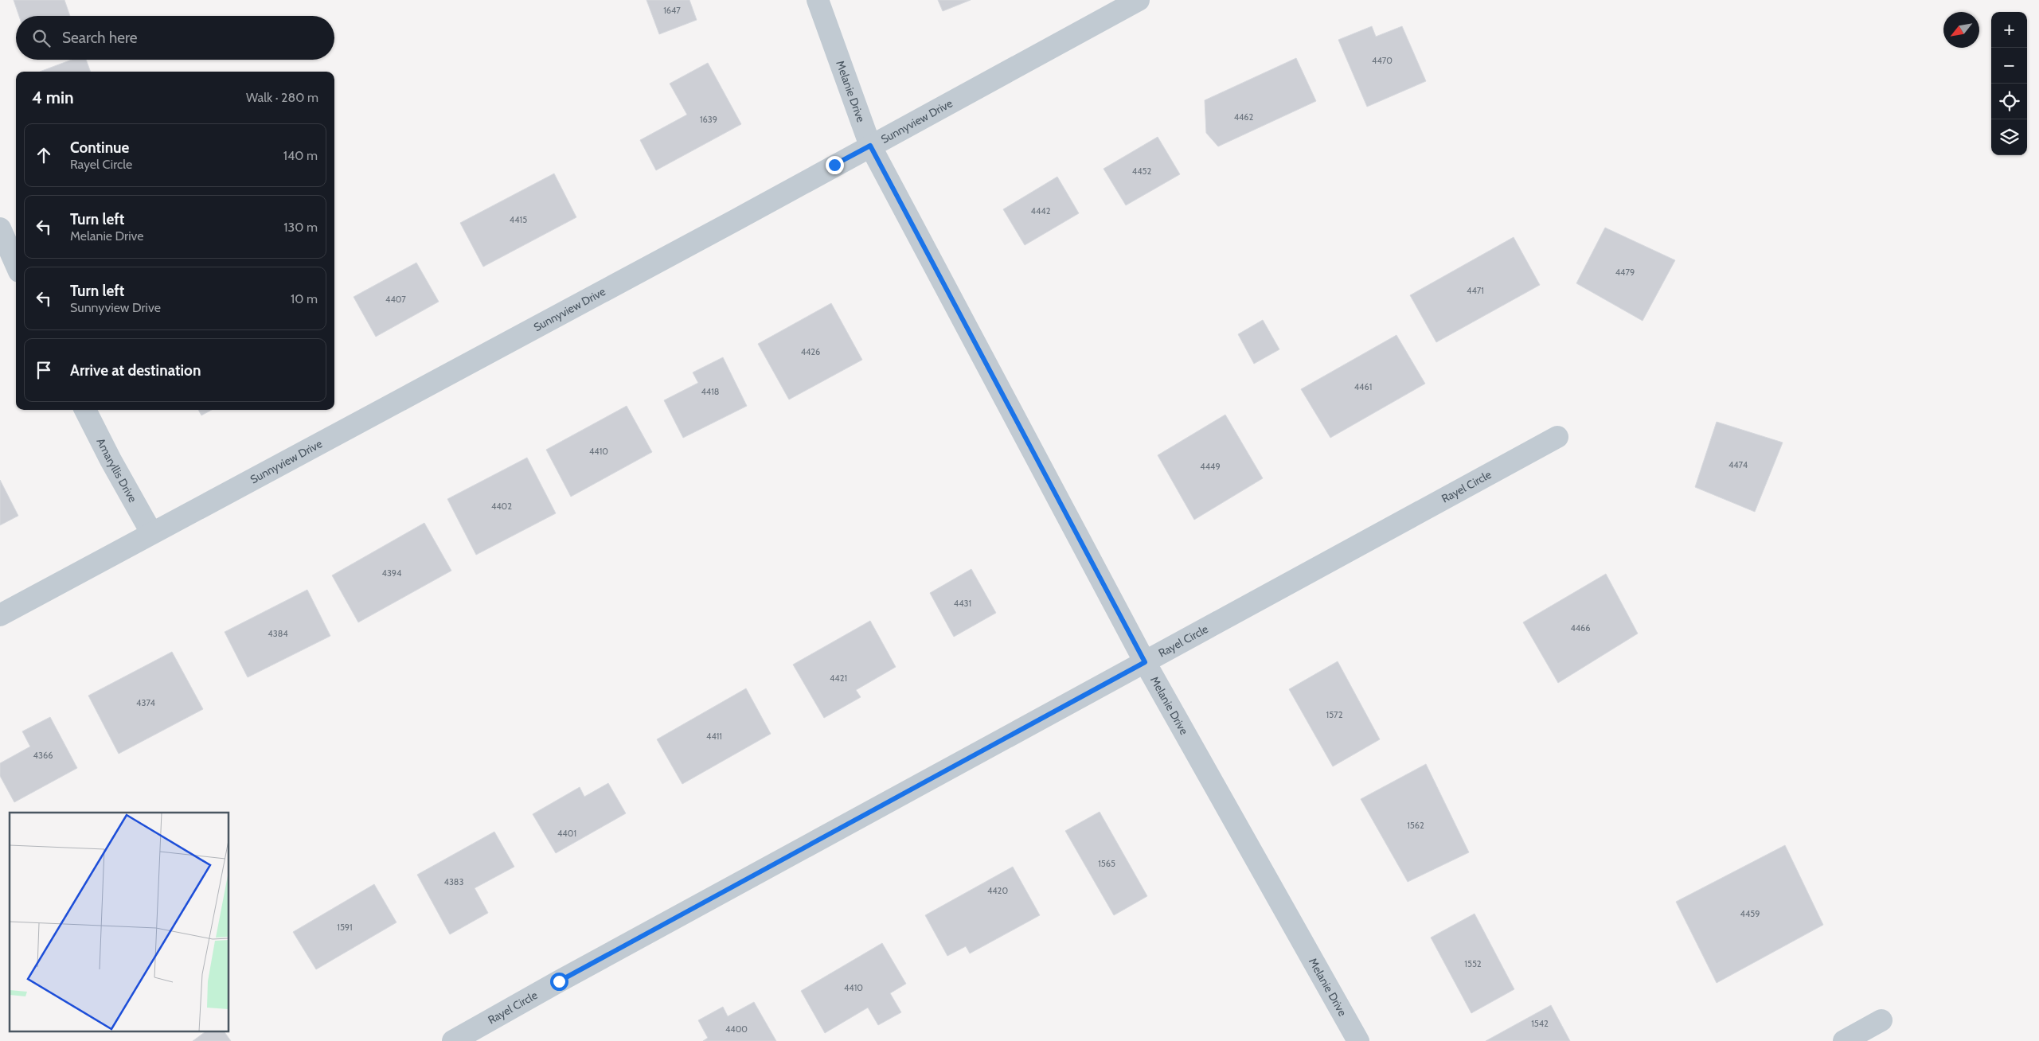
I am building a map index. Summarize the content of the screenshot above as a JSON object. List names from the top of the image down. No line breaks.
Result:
{"streets":{"street":["Melanie Drive","Sunnyview Drive","Amaryllis Drive","Rayel Circle"]},"crossings":[["Melanie Drive","Sunnyview Drive"],["Melanie Drive","Rayel Circle"],["Sunnyview Drive","Amaryllis Drive"]],"house_numbers":["1647","4470","4462","1639","4452","4442","4415","4479","4471","4407","4426","4461","4418","4410","4474","4449","4402","4394","4431","4466","4384","4421","4374","1572","4411","4366","1562","4401","1565","4383","4420","4459","1591","1552","4410","1542","4400"],"north":"bottom left","page":{"map_buttons":["+","−"],"search":"Search here","heading":["4 min","Walk · 280 m"],"list":[["Continue","Rayel Circle","140 m"],["Turn left","Melanie Drive","130 m"],["Turn left","Sunnyview Drive","10 m"],"Arrive at destination"]}}
